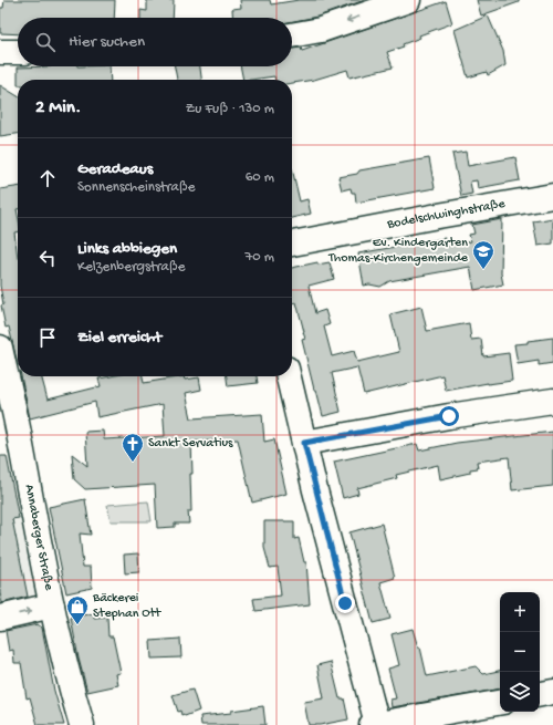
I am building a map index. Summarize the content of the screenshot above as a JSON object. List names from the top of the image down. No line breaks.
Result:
{"streets":{"street":["Bodelschwinghstraße","Annaberger Straße"]},"places":{"school or university":["Ev. Kindergarten Thomas-Kirchengemeinde"],"church":["Sankt Servatius"],"shop":["Bäckerei Stephan Ott"]},"page":{"search":"Hier suchen","heading":["2 Min.","Zu Fuß · 130 m"],"list":[["Geradeaus","Sonnenscheinstraße","60 m"],["Links abbiegen","Kelzenbergstraße","70 m"],"Ziel erreicht"],"map_buttons":["+","−"]}}
